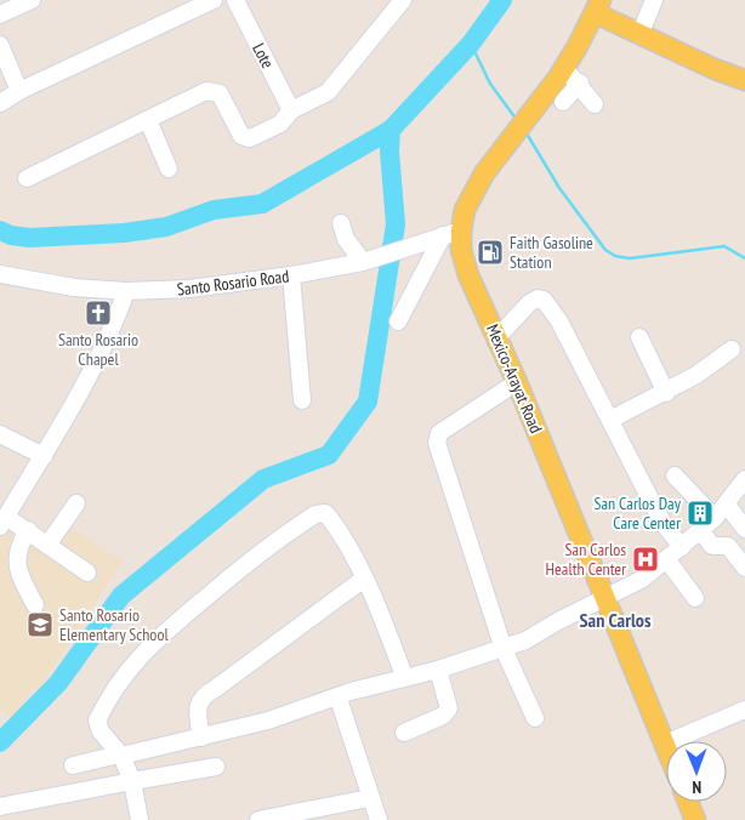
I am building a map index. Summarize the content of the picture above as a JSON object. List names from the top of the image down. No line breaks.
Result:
{"streets":{"main road":["Mexico-Arayat Road"],"street":["Lote","Santo Rosario Road"]},"crossings":[["Santo Rosario Road","Mexico-Arayat Road"]],"districts":["San Carlos"],"places":{"fuel station":["Faith Gasoline Station"],"church":["Santo Rosario Chapel"],"building":["San Carlos Day Care Center"],"hospital":["San Carlos Health Center"],"school or university":["Santo Rosario Elementary School"]},"north":"bottom"}
